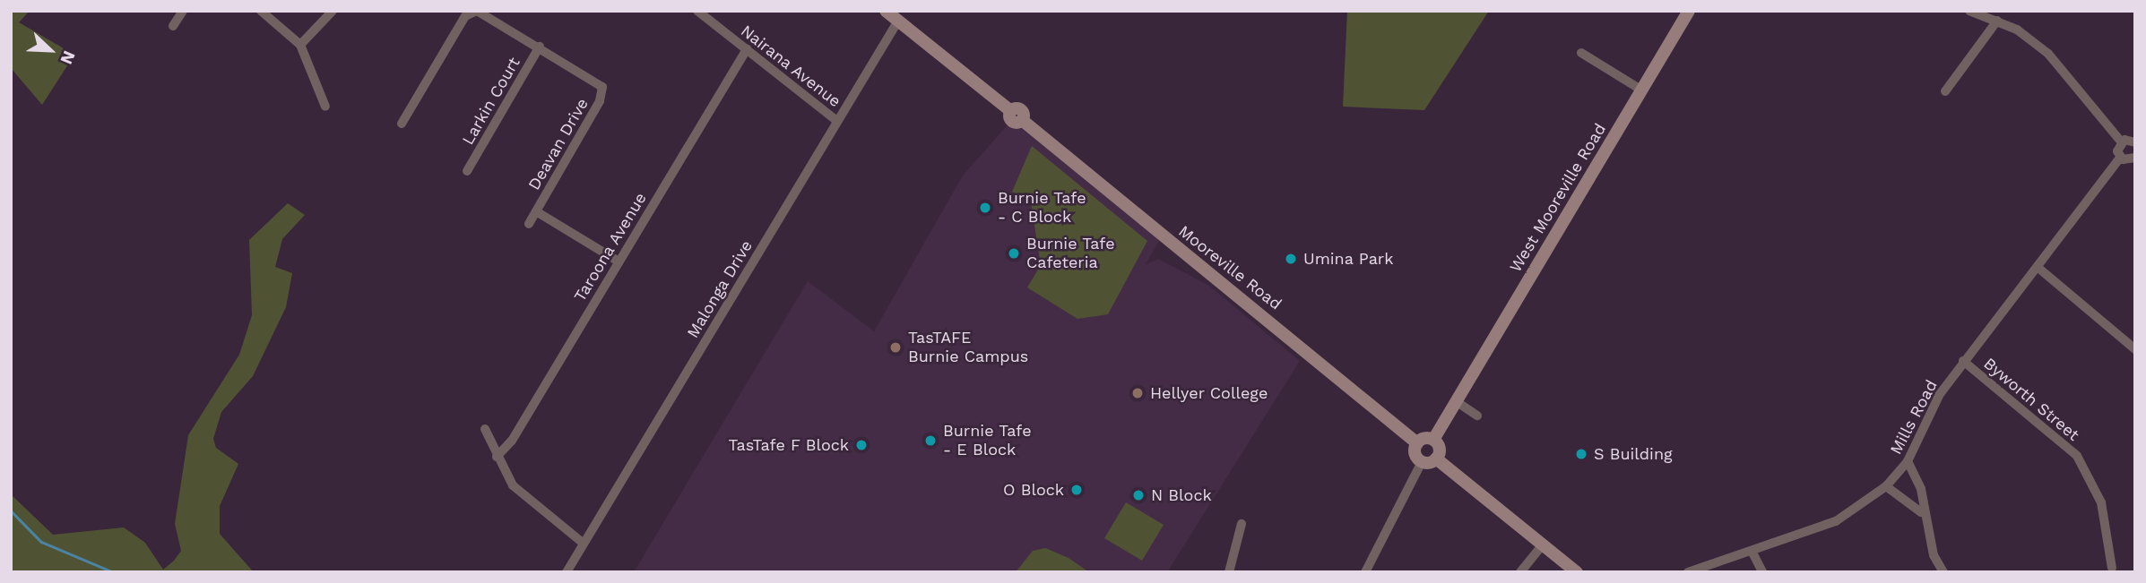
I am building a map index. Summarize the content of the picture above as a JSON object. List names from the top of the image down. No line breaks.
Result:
{"streets":{"main road":["West Mooreville Road","Mooreville Road"],"street":["Nairana Avenue","Larkin Court","Deavan Drive","Taroona Avenue","Malonga Drive","Byworth Street","Mills Road"]},"crossings":[["Nairana Avenue","Taroona Avenue"],["Nairana Avenue","Malonga Drive"],["Larkin Court","Deavan Drive"],["Deavan Drive","Taroona Avenue"],["Mooreville Road","Malonga Drive"],["Byworth Street","Mills Road"]],"places":["Burnie Tafe - C Block","Burnie Tafe Cafeteria","Umina Park","TasTAFE Burnie Campus","Hellyer College","Burnie Tafe - E Block","TasTafe F Block","S Building","O Block","N Block"],"north":"bottom right"}
